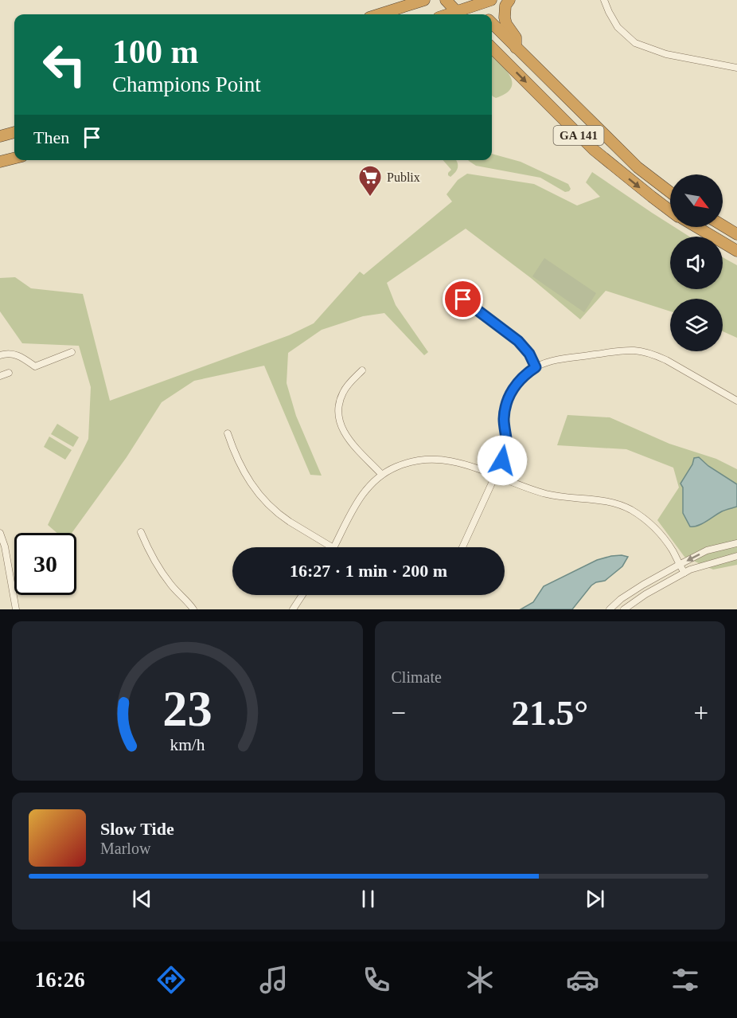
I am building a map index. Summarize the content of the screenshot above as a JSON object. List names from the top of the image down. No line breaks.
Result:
{"streets":{"highway":["GA 141"]},"places":{"supermarket":["Publix"]},"north":"bottom right","page":{"turn":["100 m","Champions Point"],"then":"Then","limit":"30","trip":"16:27 · 1 min · 200 m","tile":"Climate","heat":["−","21.5°","+"],"song":["Slow Tide","Marlow"],"tabs":"16:26","gauge":["23","km/h"]}}
